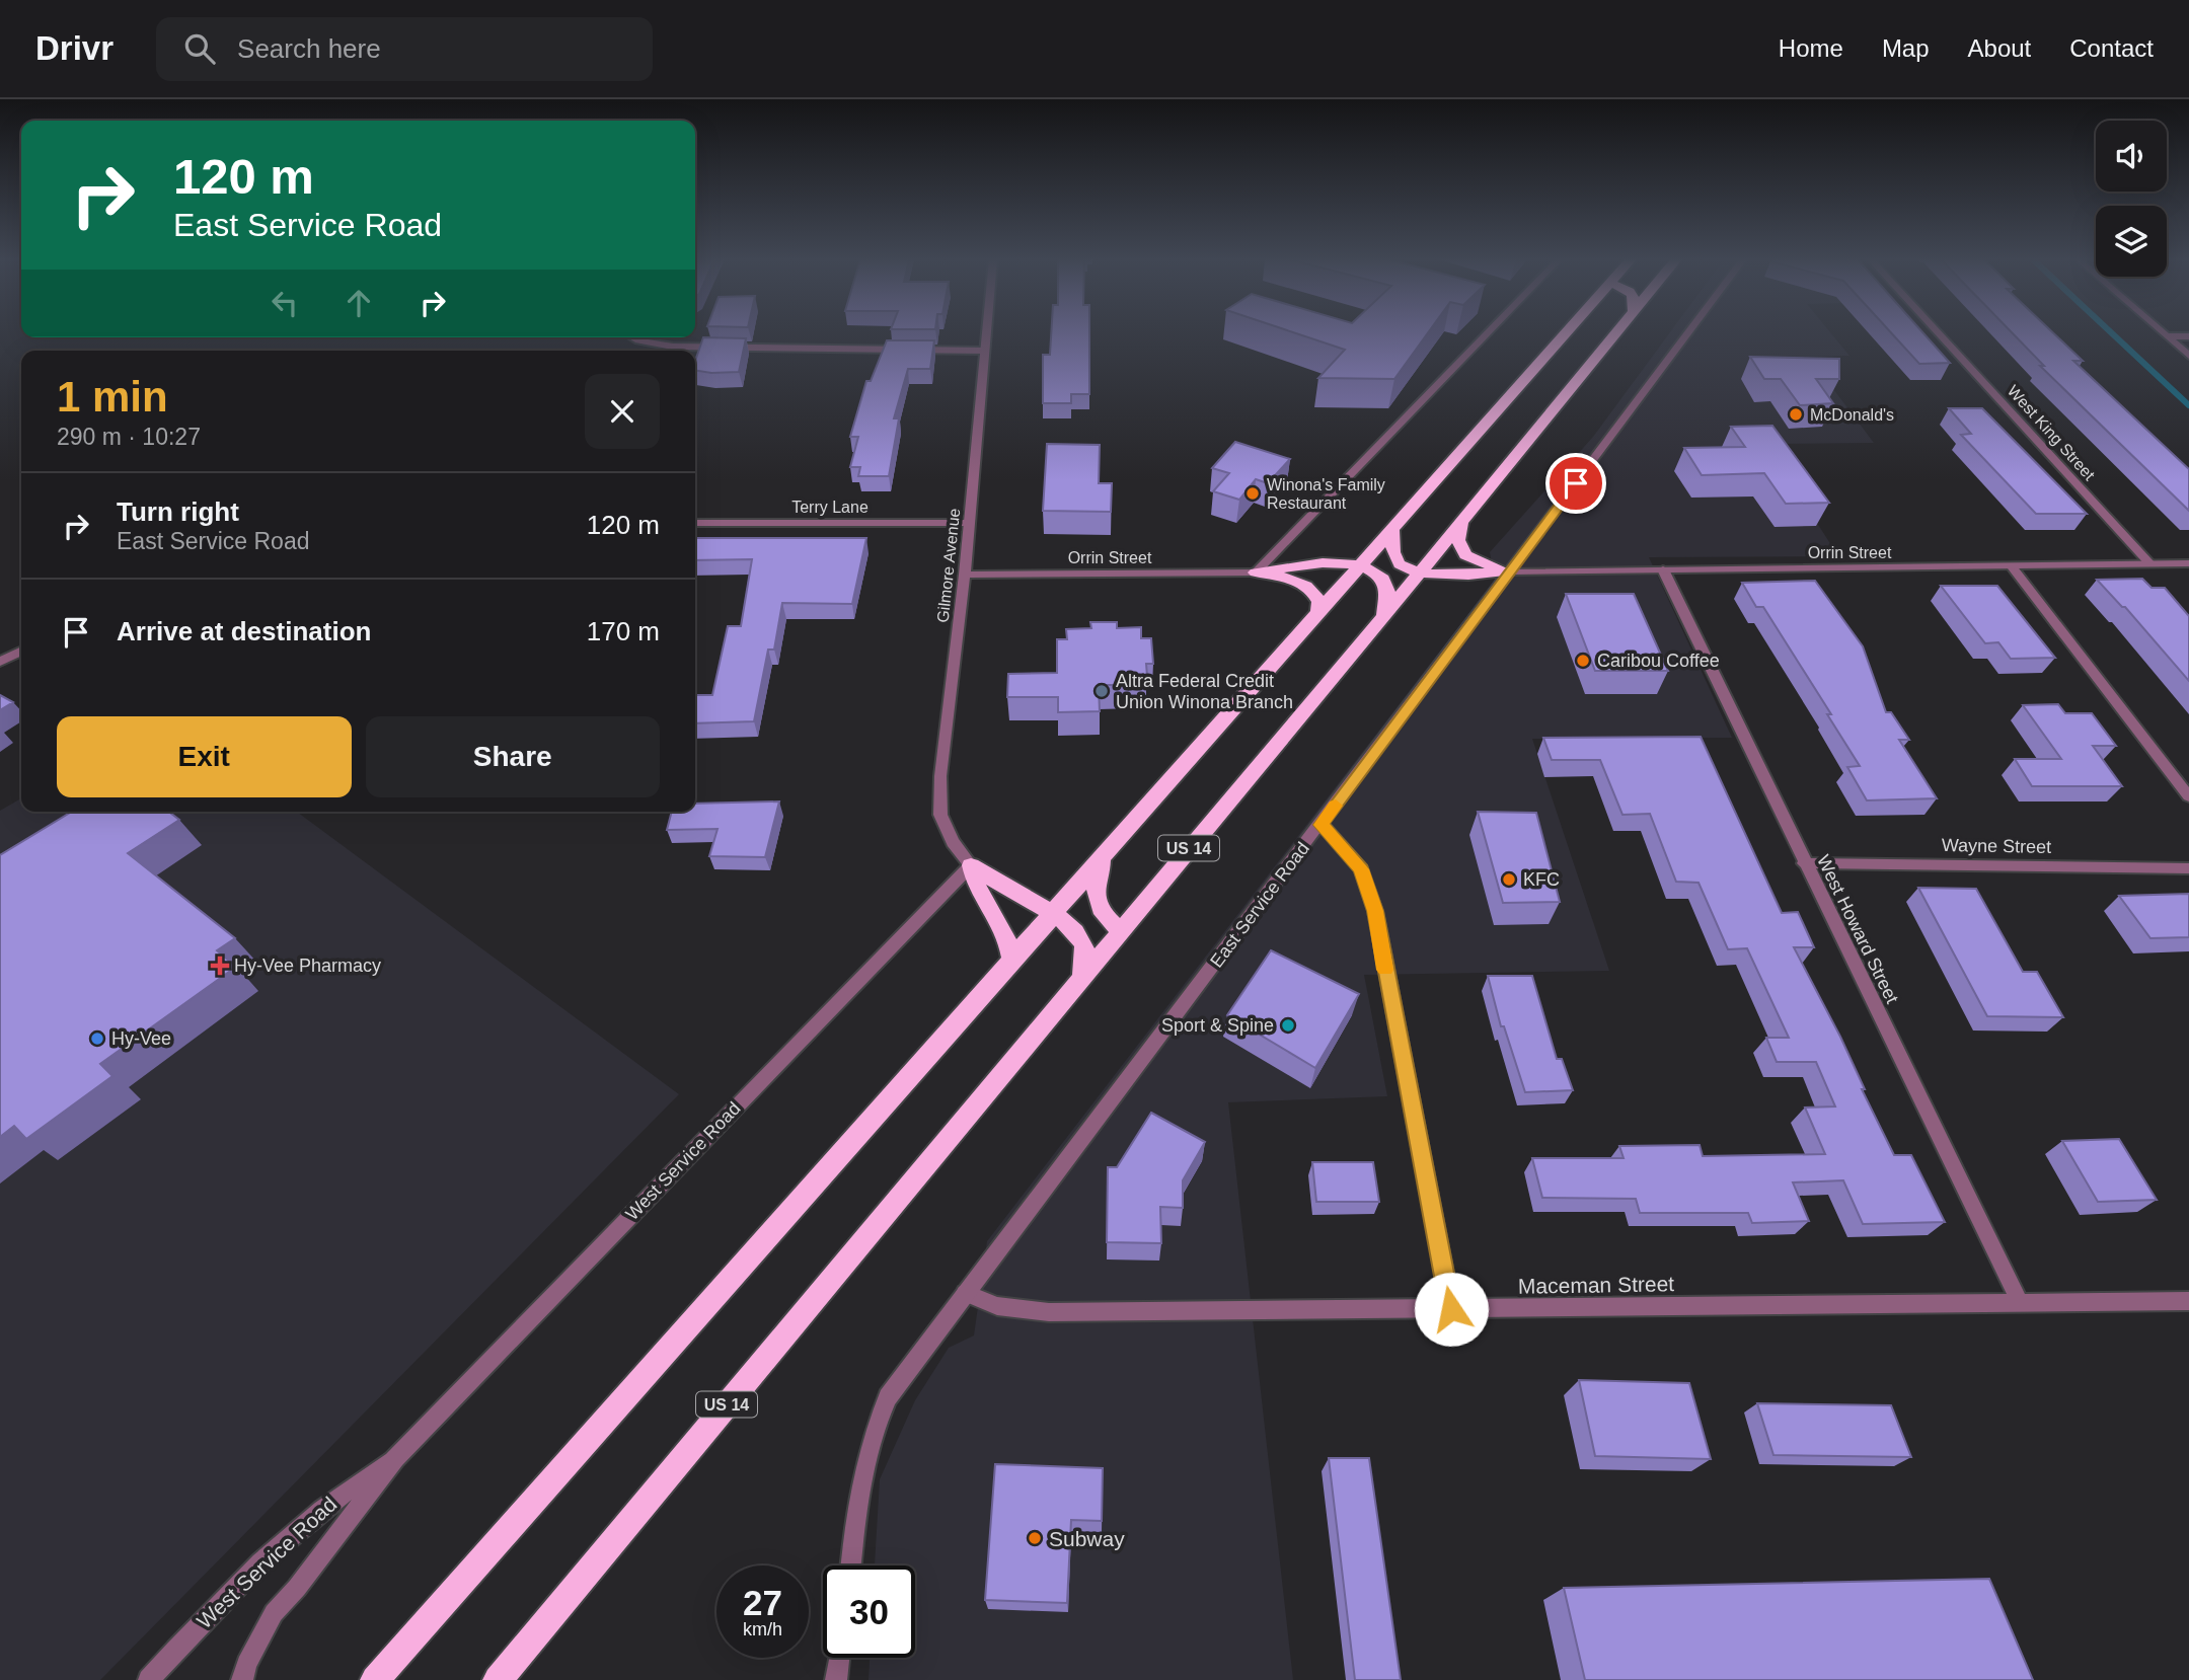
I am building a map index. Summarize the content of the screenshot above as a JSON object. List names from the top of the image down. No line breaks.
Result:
{"streets":{"highway":["US 14"],"street":["West King Street","Terry Lane","Orrin Street","Gilmore Avenue","Wayne Street","East Service Road","West Howard Street","West Service Road","Maceman Street"]},"crossings":[["West King Street","Orrin Street"],["Terry Lane","Gilmore Avenue"],["Orrin Street","Gilmore Avenue"],["Orrin Street","East Service Road"],["Orrin Street","West Howard Street"],["Gilmore Avenue","West Service Road"],["Wayne Street","West Howard Street"],["East Service Road","Maceman Street"],["West Howard Street","Maceman Street"]],"places":{"other":["McDonald's","Winona's Family Restaurant","Caribou Coffee","Altra Federal Credit Union Winona Branch","KFC","Sport & Spine","Hy-Vee","Subway"],"health":["Hy-Vee Pharmacy"]},"page":{"header":"Drivr","search":"Search here","nav":["Home","Map","About","Contact"],"turn":["120 m","East Service Road"],"heading":["1 min","290 m · 10:27"],"list":[{"name":"Turn right","note":"East Service Road","value":"120 m"},{"name":"Arrive at destination","value":"170 m"}],"buttons":["Exit","Share"],"speed":"27 km/h","limit":"30"}}
